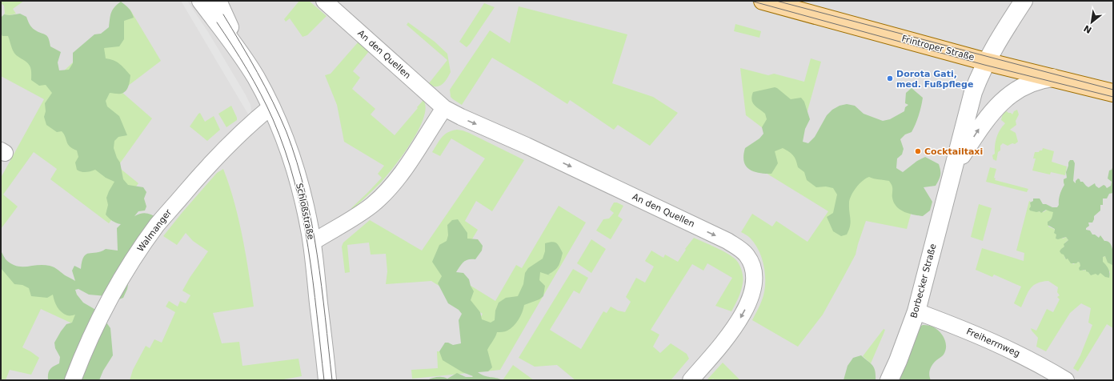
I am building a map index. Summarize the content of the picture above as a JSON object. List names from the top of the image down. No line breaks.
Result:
{"streets":{"main road":["Frintroper Straße"],"street":["An den Quellen","Schloßstraße","Walmanger","Borbecker Straße","Freiherrnweg"]},"crossings":[["Frintroper Straße","Borbecker Straße"],["Schloßstraße","Walmanger"],["Borbecker Straße","Freiherrnweg"]],"places":["Dorota Gati, med. Fußpflege","Cocktailtaxi"],"north":"bottom left"}
